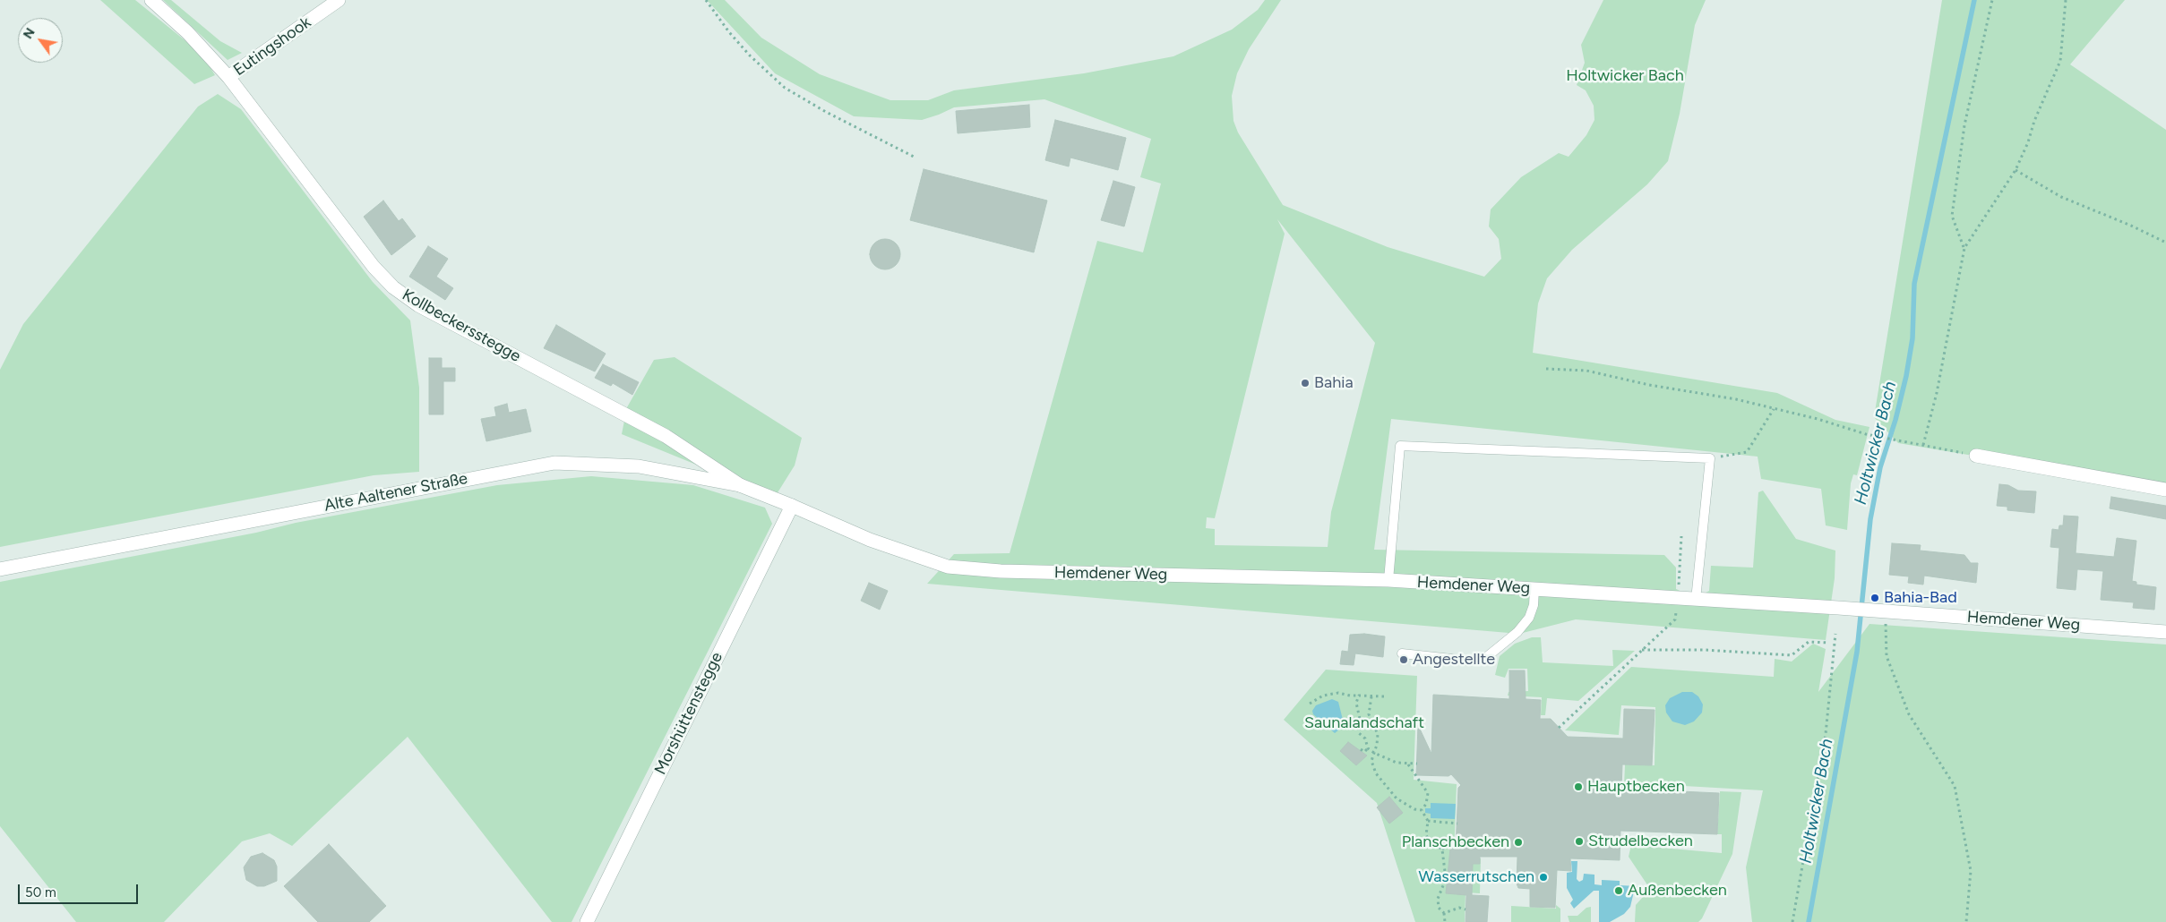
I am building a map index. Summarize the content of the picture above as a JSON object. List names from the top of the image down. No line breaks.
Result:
{"streets":{"street":["Eutingshook","Kollbeckersstegge","Alte Aaltener Straße","Hemdener Weg","Morshüttenstegge"]},"crossings":[["Eutingshook","Kollbeckersstegge"],["Kollbeckersstegge","Alte Aaltener Straße"],["Alte Aaltener Straße","Hemdener Weg"],["Alte Aaltener Straße","Morshüttenstegge"],["Hemdener Weg","Morshüttenstegge"]],"water":["Holtwicker Bach"],"parks":["Holtwicker Bach","Saunalandschaft"],"places":["Bahia","Bahia-Bad","Angestellte","Hauptbecken","Strudelbecken","Planschbecken","Wasserrutschen","Außenbecken"],"scale_bar":"50 m","north":"top left"}
